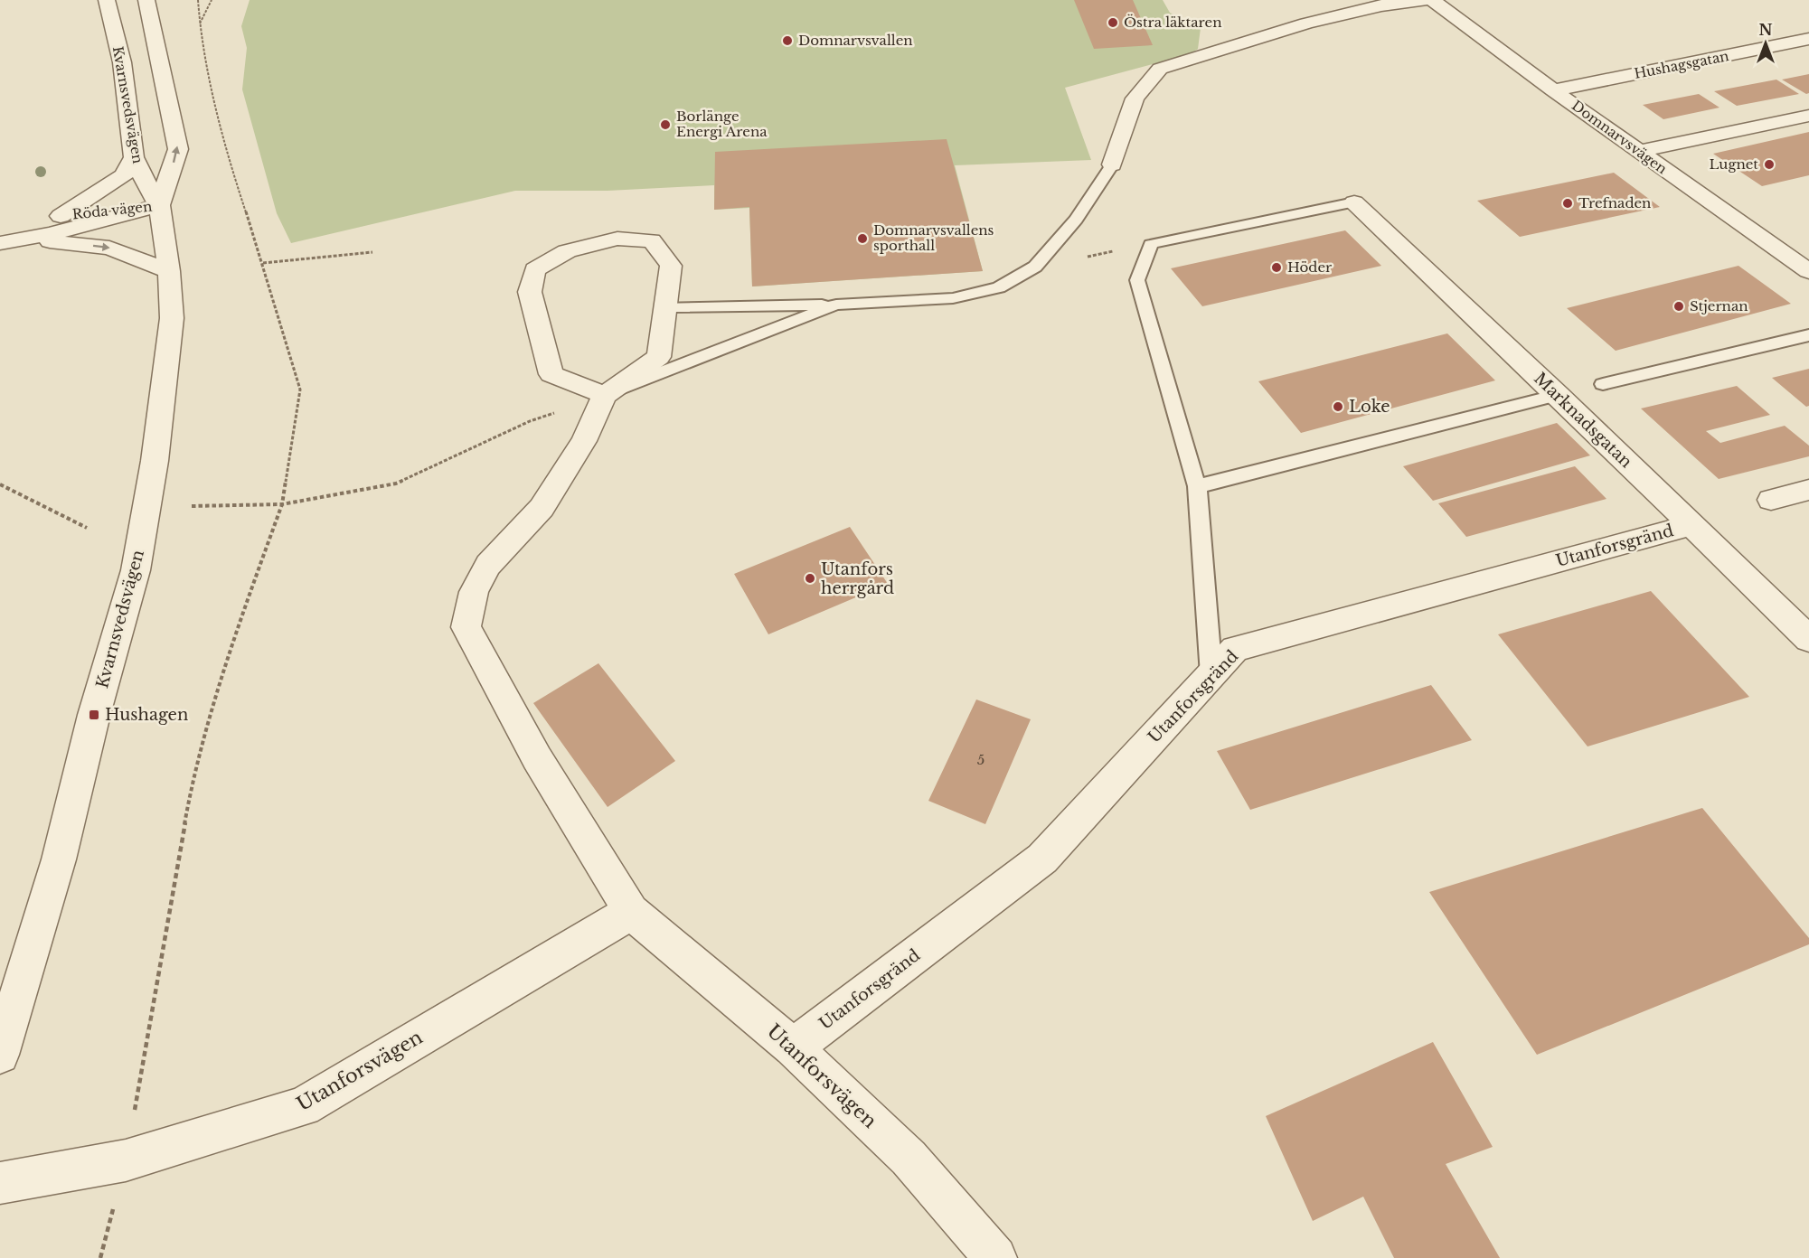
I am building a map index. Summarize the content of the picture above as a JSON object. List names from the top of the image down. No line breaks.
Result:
{"streets":{"street":["Hushagsgatan","Kvarnsvedsvägen","Domnarvsvägen","Röda vägen","Marknadsgatan","Utanforsgränd","Utanforsvägen"]},"crossings":[["Hushagsgatan","Domnarvsvägen"],["Kvarnsvedsvägen","Röda vägen"],["Marknadsgatan","Utanforsgränd"],["Utanforsgränd","Utanforsvägen"]],"places":{"other":["Östra läktaren","Domnarvsvallen","Borlänge Energi Arena","Lugnet","Trefnaden","Domnarvsvallens sporthall","Höder","Stjernan","Loke","Utanfors herrgård"],"transit":["Hushagen"]},"house_numbers":["5"],"north":"top"}
